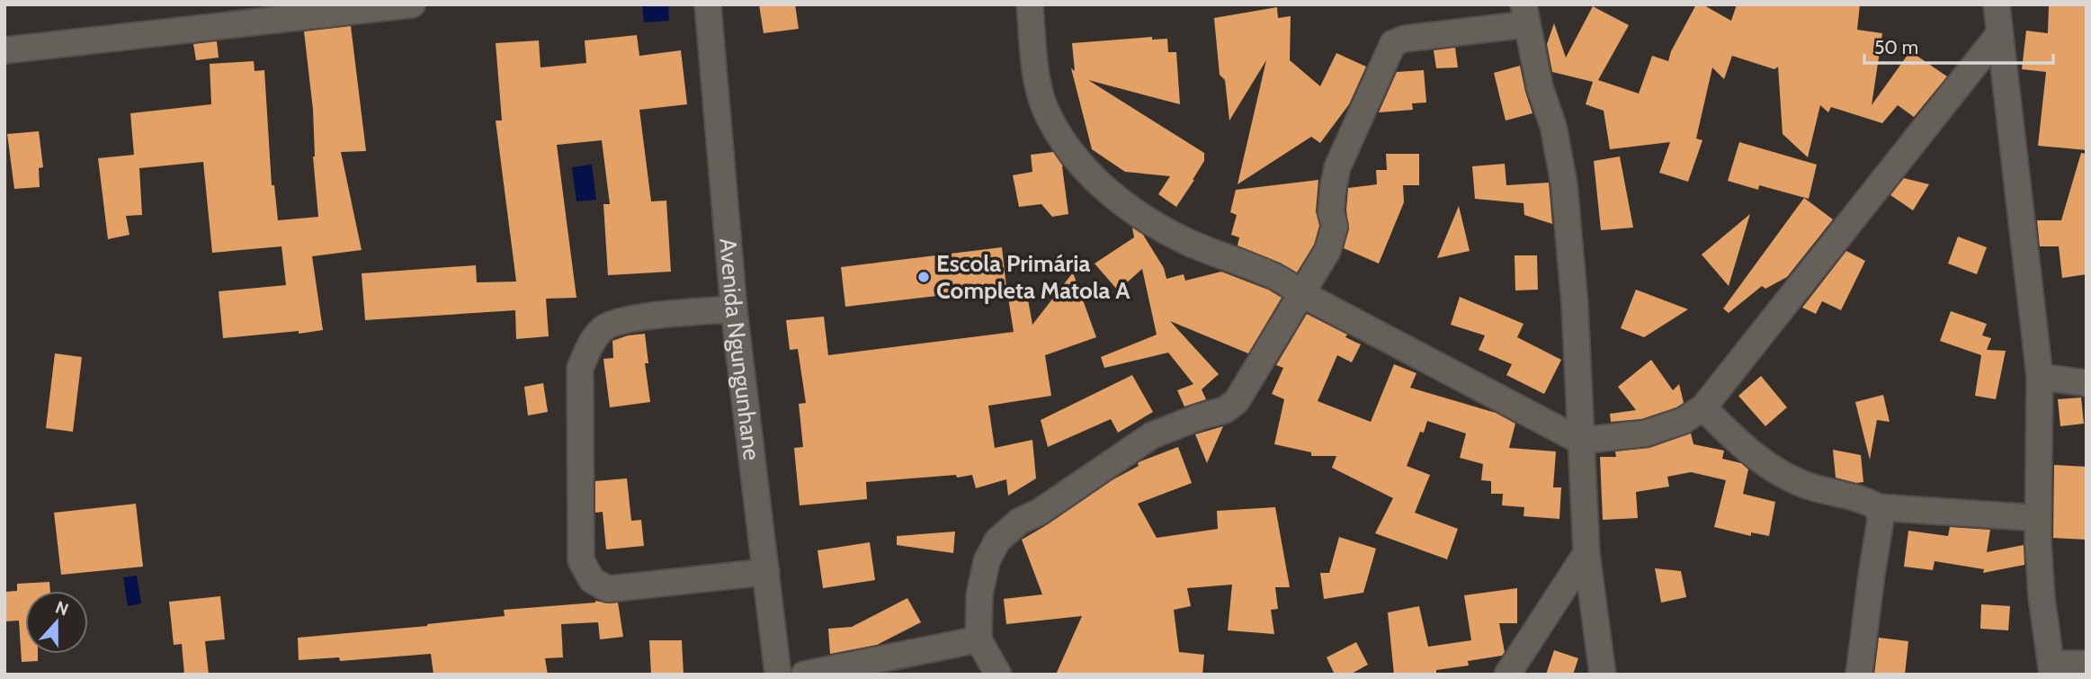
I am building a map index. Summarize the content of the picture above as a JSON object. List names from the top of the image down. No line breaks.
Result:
{"streets":{"street":["Avenida Ngungunhane"]},"places":["Escola Primária Completa Matola A"],"scale_bar":"50 m","north":"top"}
